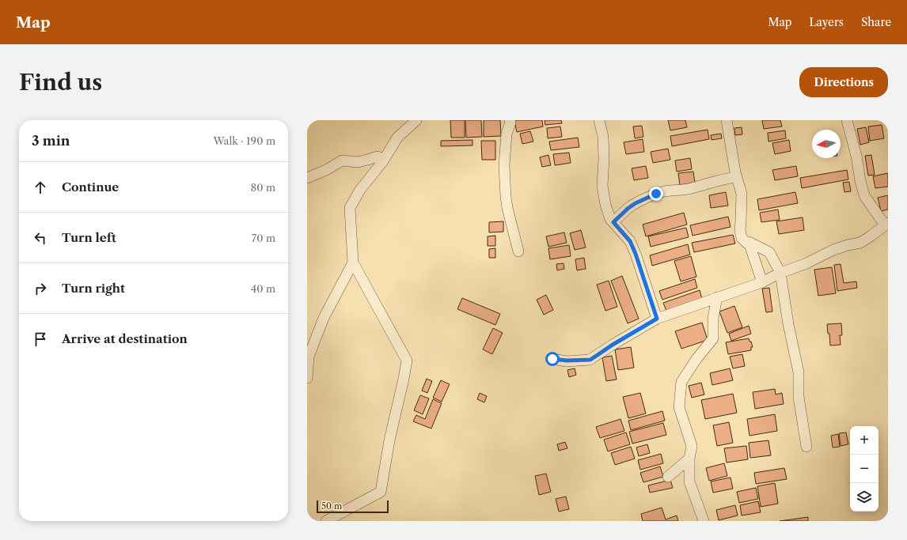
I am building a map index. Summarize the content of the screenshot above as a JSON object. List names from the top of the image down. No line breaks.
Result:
{"scale_bar":"50 m","north":"left","page":{"header":"Map","nav":["Map","Layers","Share"],"buttons":"Directions","title":"Find us","heading":["3 min","Walk · 190 m"],"list":[["Continue","80 m"],["Turn left","70 m"],["Turn right","40 m"],"Arrive at destination"],"map_buttons":["+","−"],"scale":"50 m"}}
